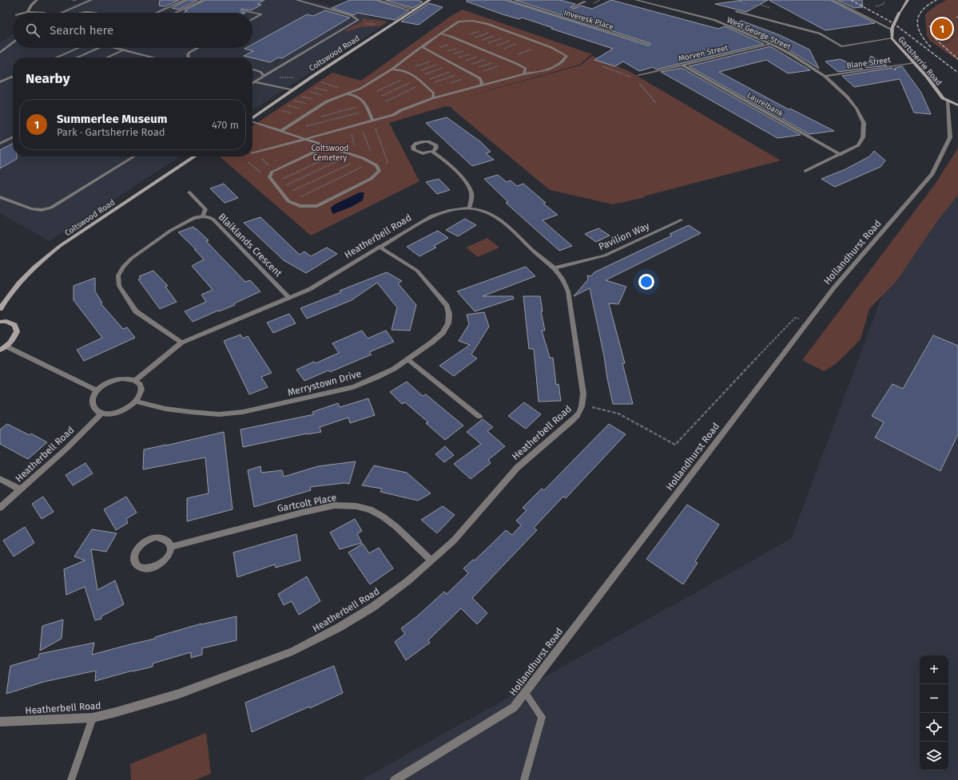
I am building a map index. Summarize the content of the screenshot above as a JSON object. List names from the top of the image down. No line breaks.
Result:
{"streets":{"main road":["Coltswood Road","Gartsherrie Road"],"street":["Inveresk Place","West George Street","Morven Street","Blane Street","Laurelbank","Heatherbell Road","Pavilion Way","Blaiklands Crescent","Hollandhurst Road","Merrystown Drive","Gartcolt Place"]},"crossings":[["West George Street","Morven Street"],["West George Street","Blane Street"],["West George Street","Laurelbank"],["Morven Street","Laurelbank"],["Gartsherrie Road","Blane Street"],["Gartsherrie Road","Hollandhurst Road"],["Heatherbell Road","Pavilion Way"],["Heatherbell Road","Blaiklands Crescent"],["Heatherbell Road","Merrystown Drive"],["Heatherbell Road","Gartcolt Place"]],"parks":["Coltswood Cemetery"],"page":{"search":"Search here","pins":"1","heading":"Nearby","list":[{"mark":"1","name":"Summerlee Museum","note":"Park · Gartsherrie Road","value":"470 m"}],"map_buttons":["+","−"]}}
